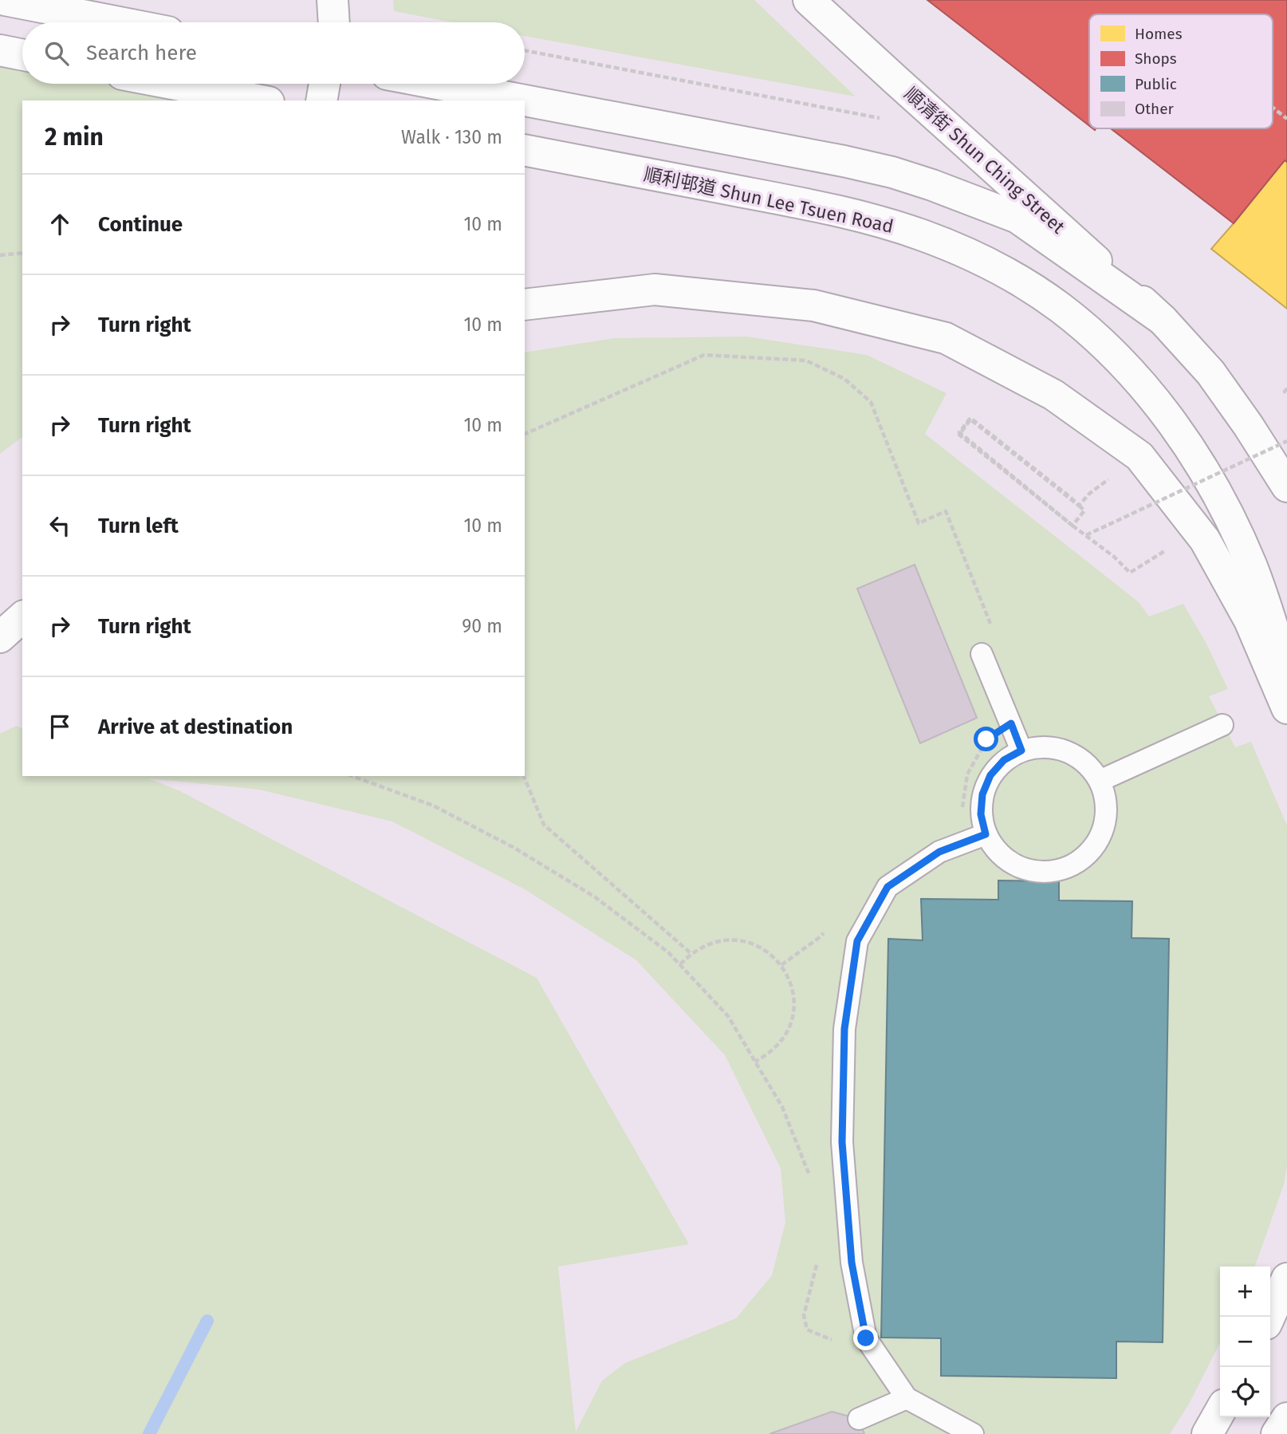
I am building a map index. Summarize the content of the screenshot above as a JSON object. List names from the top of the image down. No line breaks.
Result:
{"streets":{"main road":["順清街 Shun Ching Street","順利邨道 Shun Lee Tsuen Road"]},"legend":["Homes","Shops","Public","Other"],"page":{"search":"Search here","heading":["2 min","Walk · 130 m"],"list":[["Continue","10 m"],["Turn right","10 m"],["Turn right","10 m"],["Turn left","10 m"],["Turn right","90 m"],"Arrive at destination"],"map_buttons":["+","−"]}}
